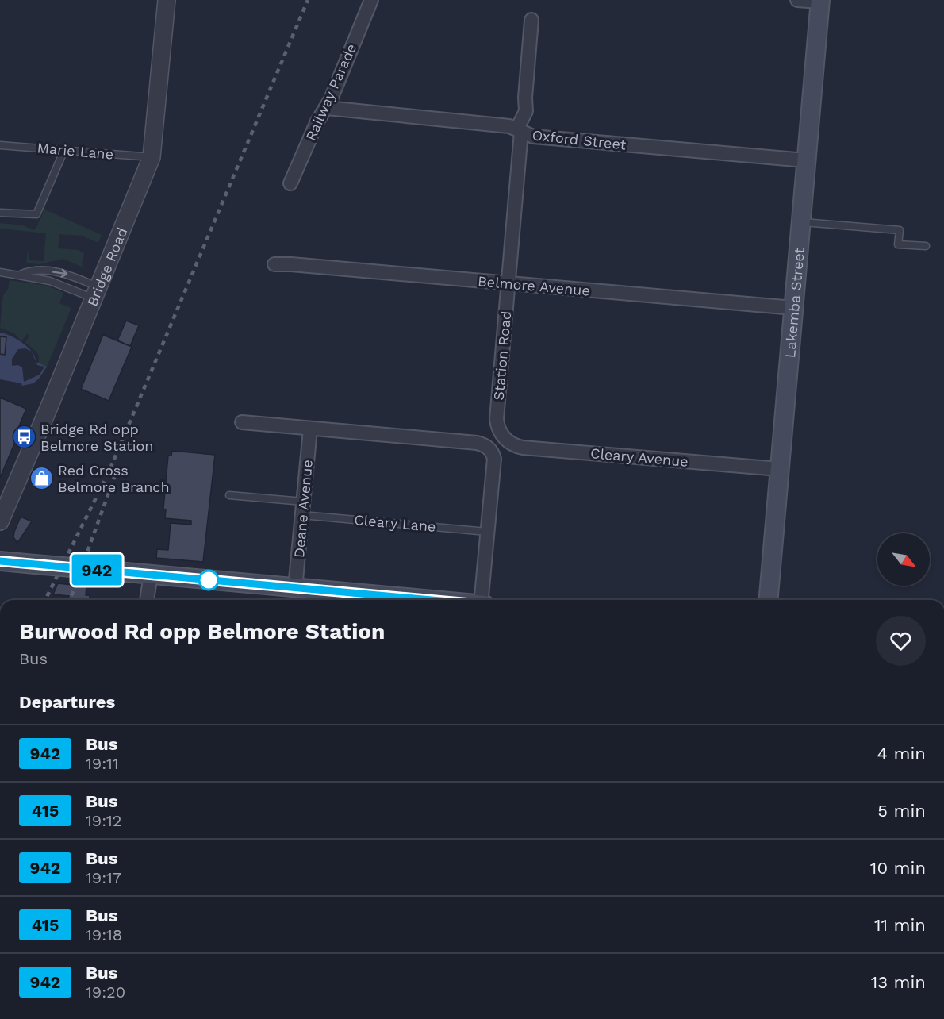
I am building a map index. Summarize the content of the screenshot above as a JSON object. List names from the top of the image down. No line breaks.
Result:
{"streets":{"main road":["Lakemba Street"],"street":["Railway Parade","Oxford Street","Bridge Road","Belmore Avenue","Station Road","Cleary Avenue","Deane Avenue"],"lane":["Marie Lane","Cleary Lane"]},"crossings":[["Railway Parade","Oxford Street"],["Oxford Street","Lakemba Street"],["Oxford Street","Station Road"],["Marie Lane","Bridge Road"],["Belmore Avenue","Lakemba Street"],["Belmore Avenue","Station Road"],["Lakemba Street","Cleary Avenue"],["Station Road","Cleary Avenue"],["Deane Avenue","Cleary Lane"]],"places":{"bus stop":["Bridge Rd opp Belmore Station"],"shop":["Red Cross Belmore Branch"]},"lines":["bus line 942"],"north":"bottom right","page":{"on_map":"942","heading":[["Burwood Rd opp Belmore Station","Bus"],"Departures"],"list":[{"mark":"942","name":"Bus","note":"19:11","value":"4 min"},{"mark":"415","name":"Bus","note":"19:12","value":"5 min"},{"mark":"942","name":"Bus","note":"19:17","value":"10 min"},{"mark":"415","name":"Bus","note":"19:18","value":"11 min"},{"mark":"942","name":"Bus","note":"19:20","value":"13 min"}]}}
